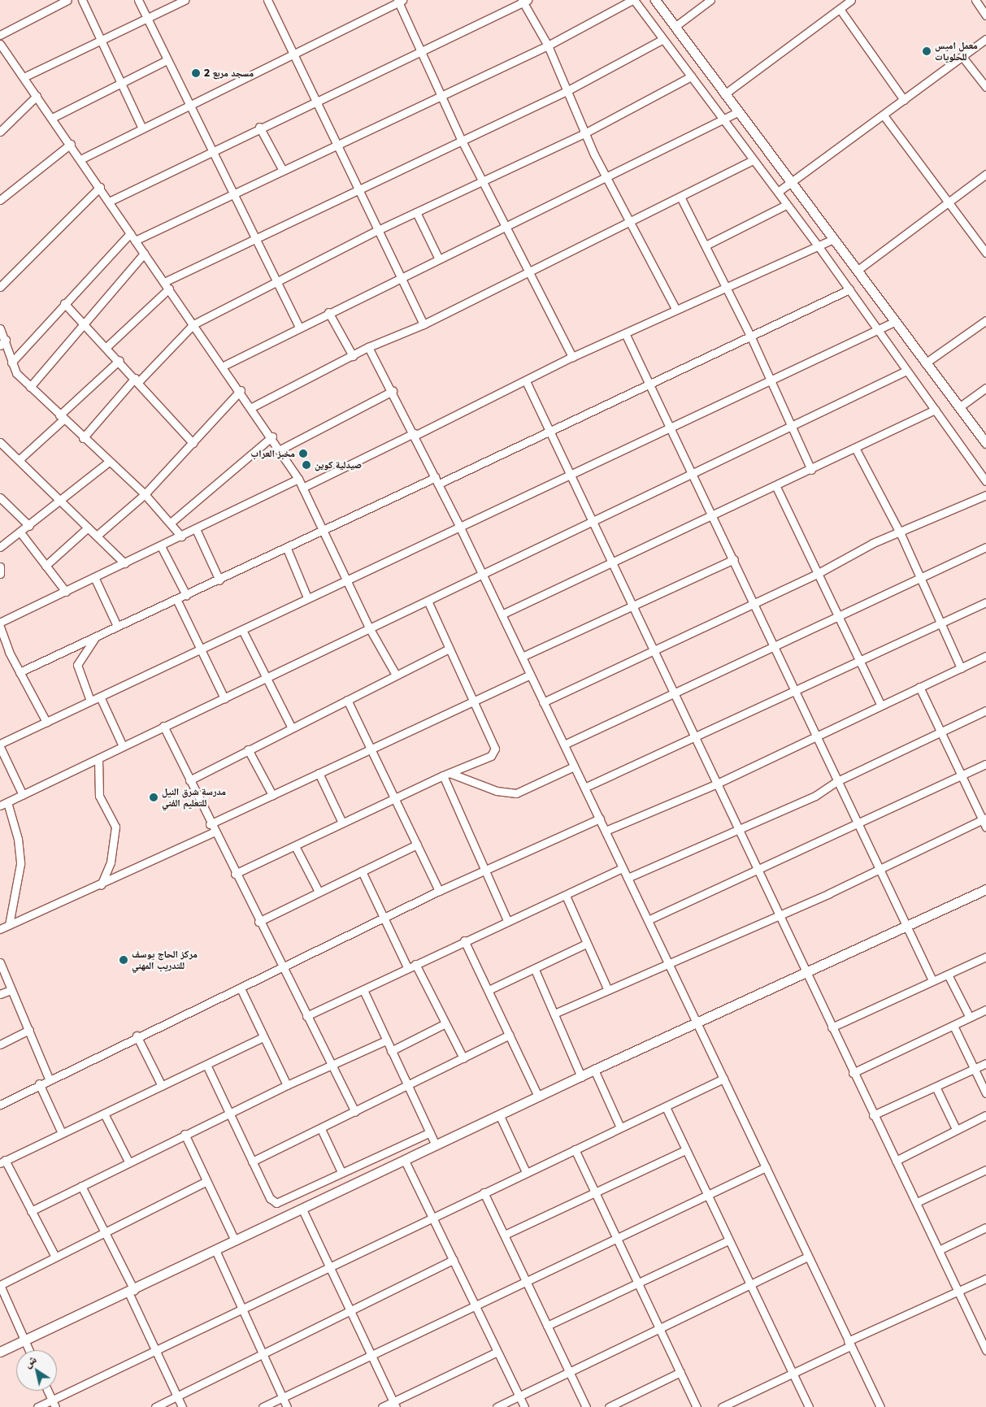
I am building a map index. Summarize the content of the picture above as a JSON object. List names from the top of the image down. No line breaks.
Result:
{"places":["معمل اميس للحلويات","مسجد مربع 2","مخبز العراب","صيدلية كوين","مدرسة شرق النيل للتعليم الفني","مركز الحاج يوسف للتدريب المهني"],"north":"top left"}
